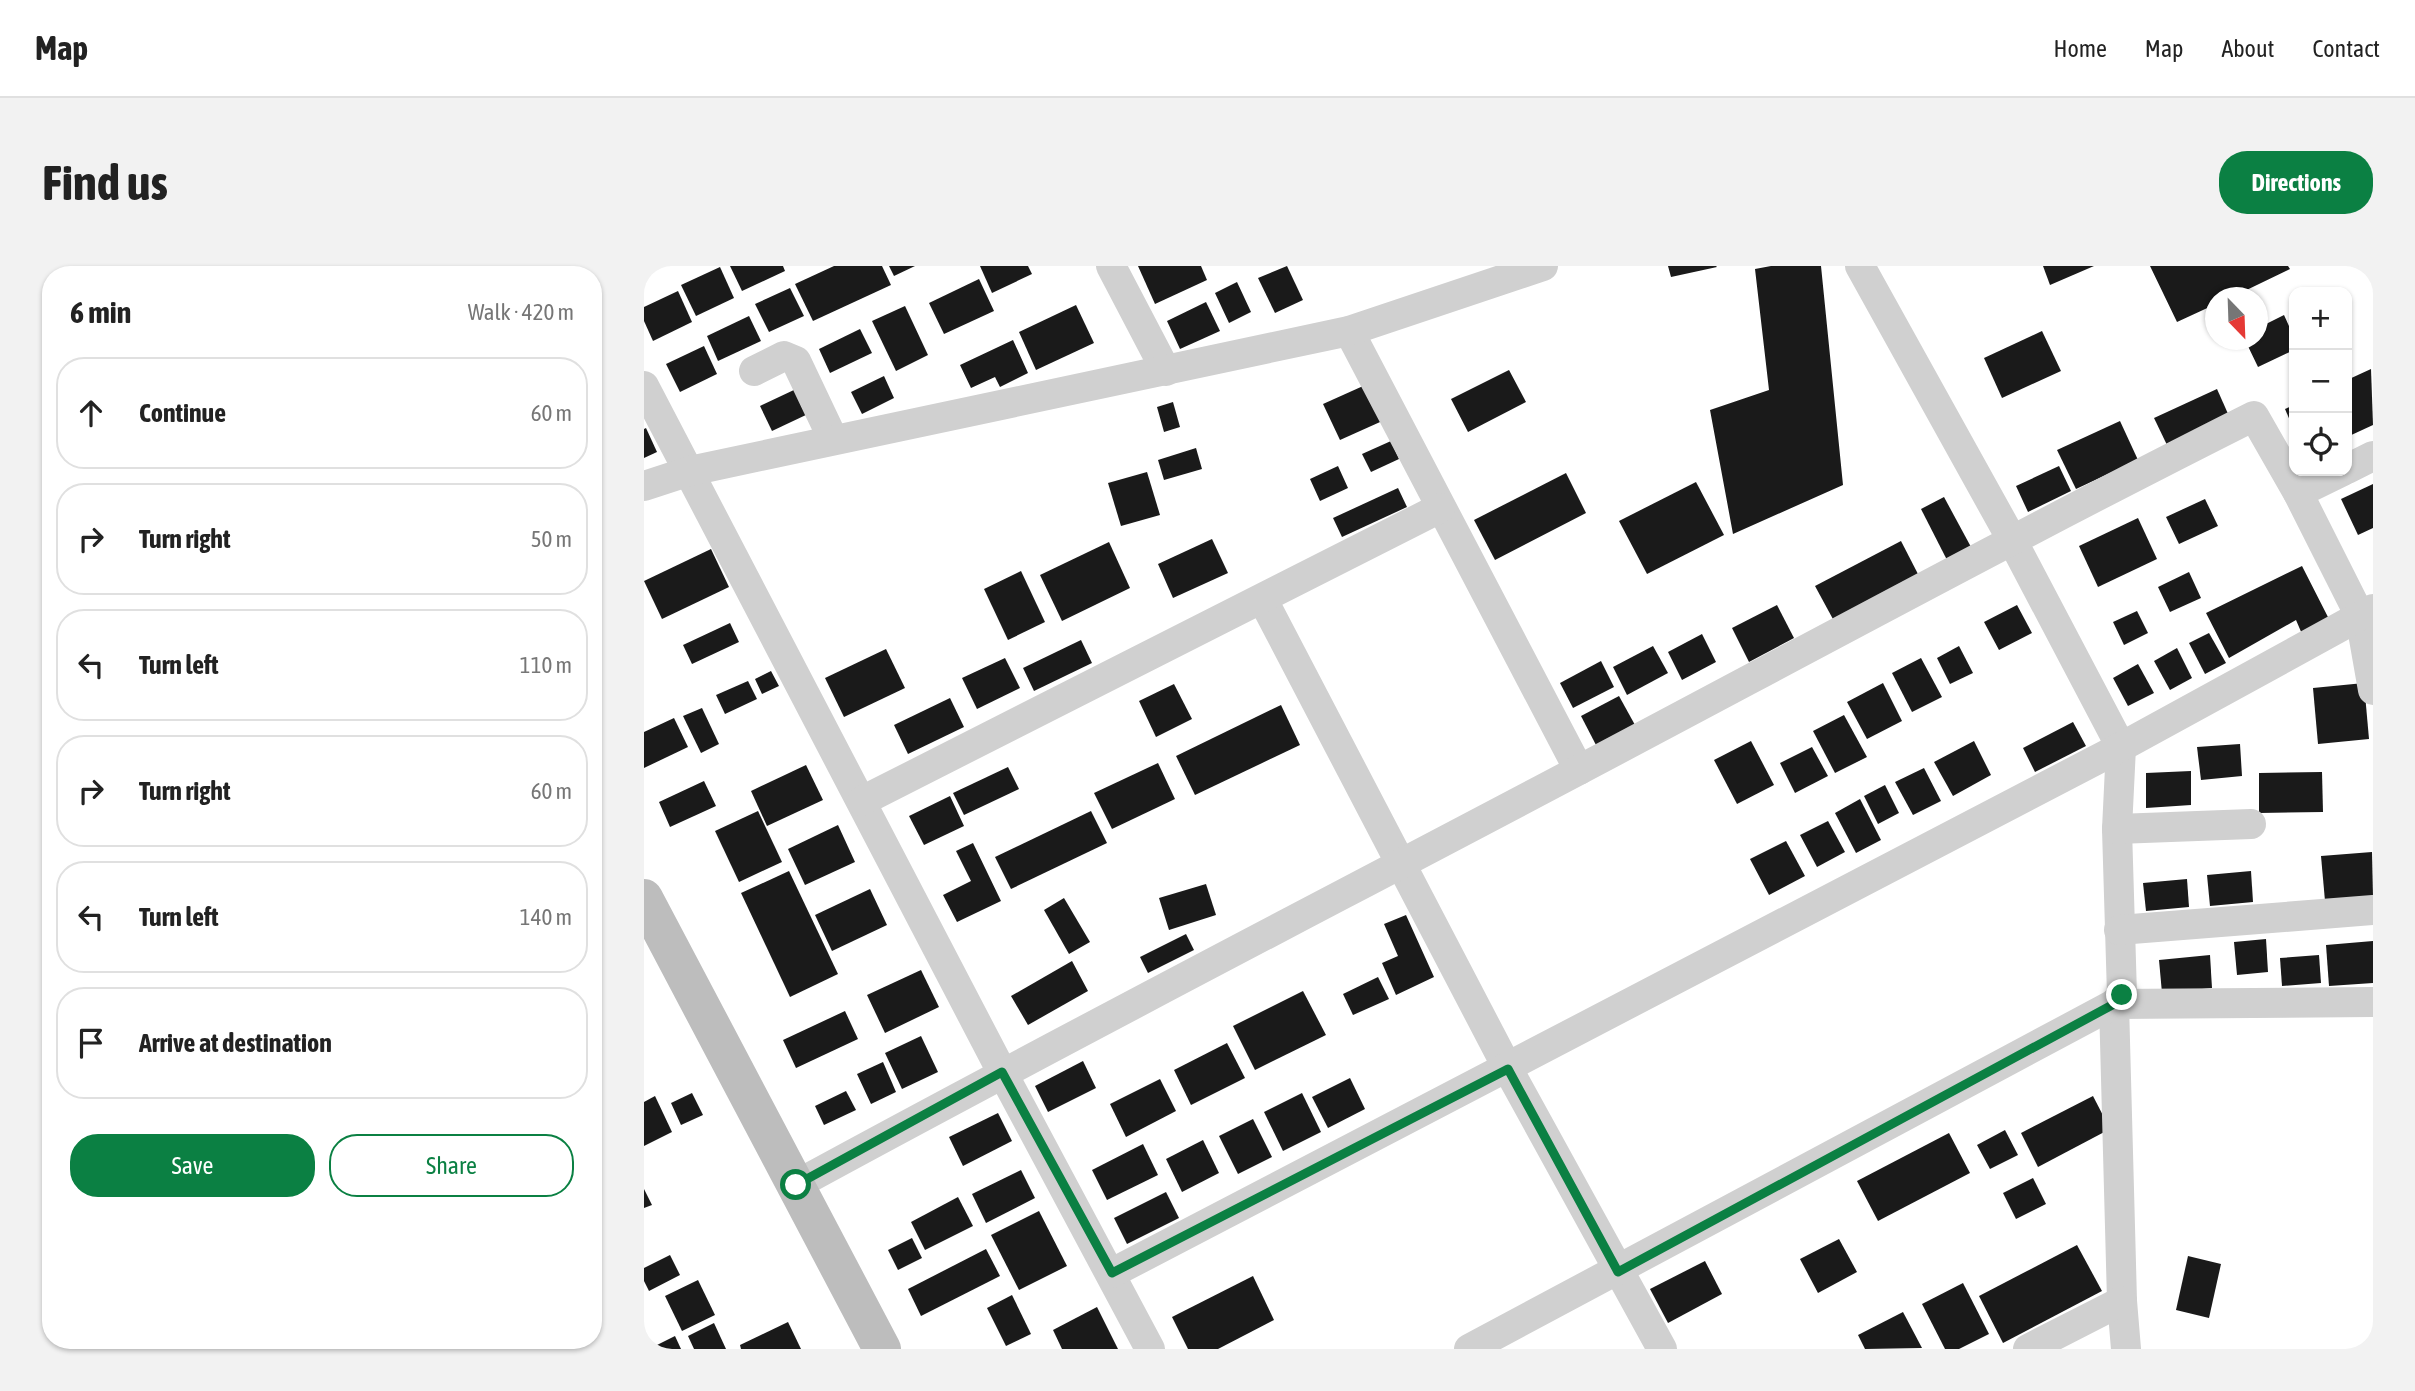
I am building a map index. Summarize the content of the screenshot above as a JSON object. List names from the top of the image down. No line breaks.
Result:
{"north":"bottom right","page":{"header":"Map","nav":["Home","Map","About","Contact"],"buttons":["Directions",["Save","Share"]],"title":"Find us","heading":["6 min","Walk · 420 m"],"map_buttons":["+","−"],"list":[["Continue","60 m"],["Turn right","50 m"],["Turn left","110 m"],["Turn right","60 m"],["Turn left","140 m"],"Arrive at destination"]}}
